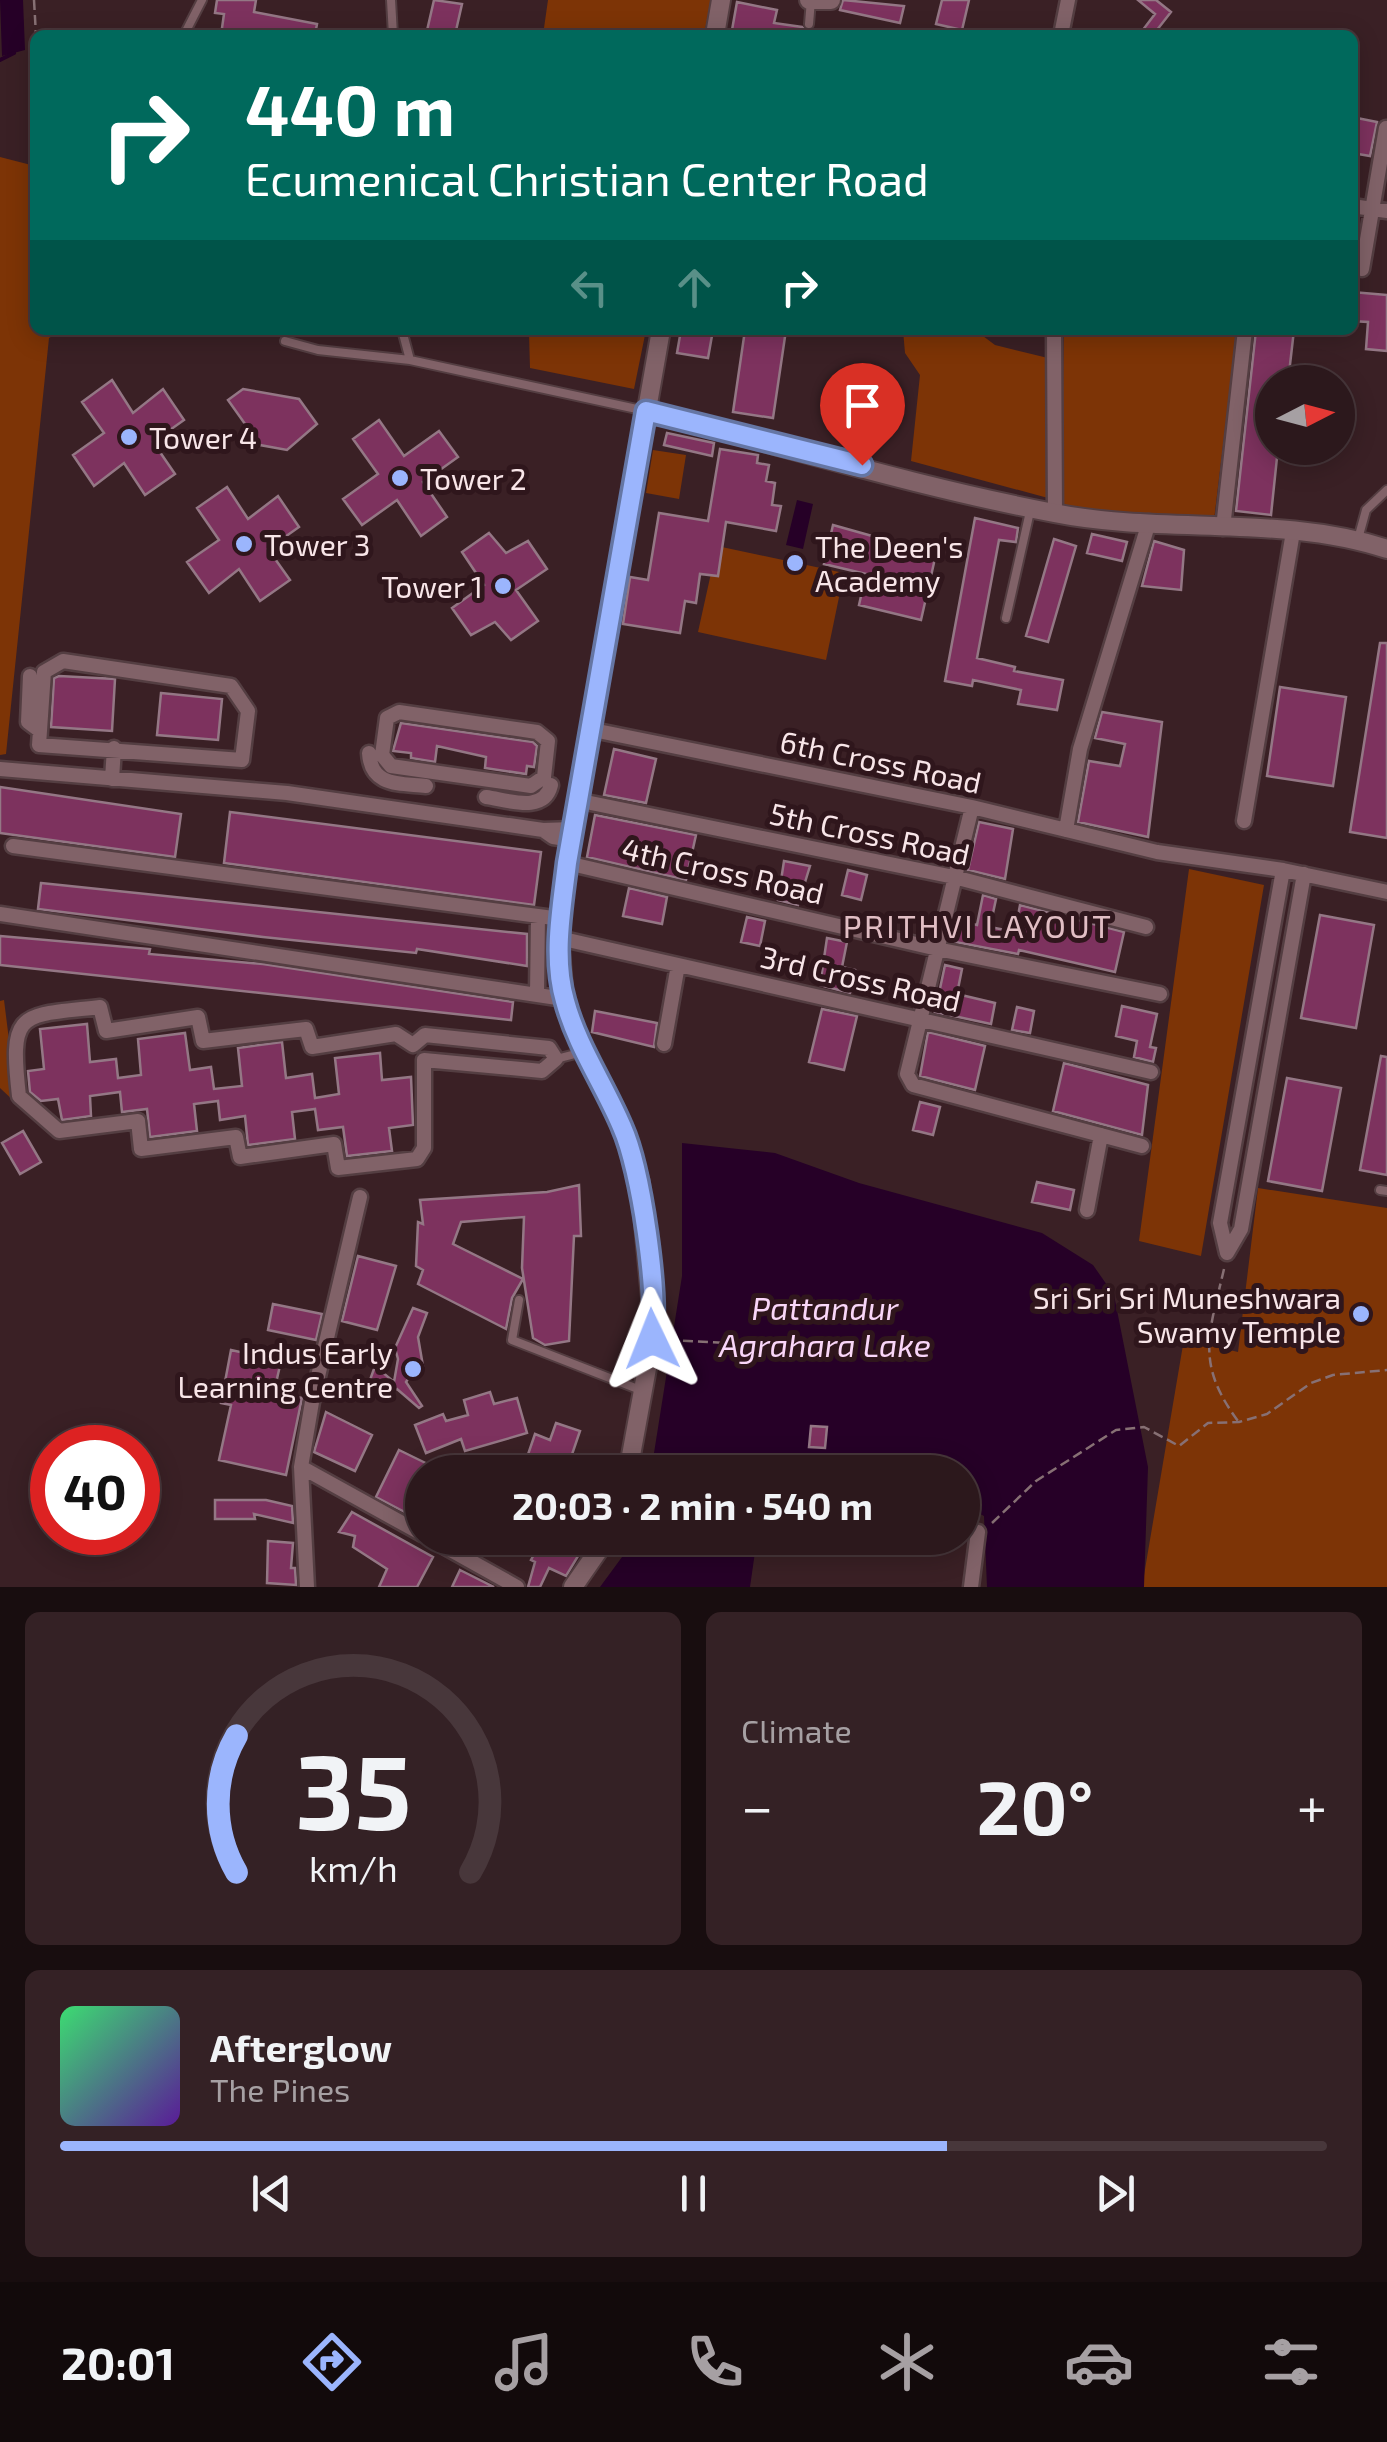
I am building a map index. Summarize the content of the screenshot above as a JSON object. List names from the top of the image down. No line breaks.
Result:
{"streets":{"street":["6th Cross Road","5th Cross Road","4th Cross Road","3rd Cross Road"]},"districts":["PRITHVI LAYOUT"],"water":["Pattandur Agrahara Lake"],"places":["Tower 4","Tower 2","Tower 3","The Deen's Academy","Tower 1","Sri Sri Sri Muneshwara Swamy Temple","Indus Early Learning Centre"],"north":"right","page":{"turn":["440 m","Ecumenical Christian Center Road"],"limit":"40","trip":"20:03 · 2 min · 540 m","tile":"Climate","heat":["−","20°","+"],"song":["Afterglow","The Pines"],"tabs":"20:01","gauge":["35","km/h"]}}
